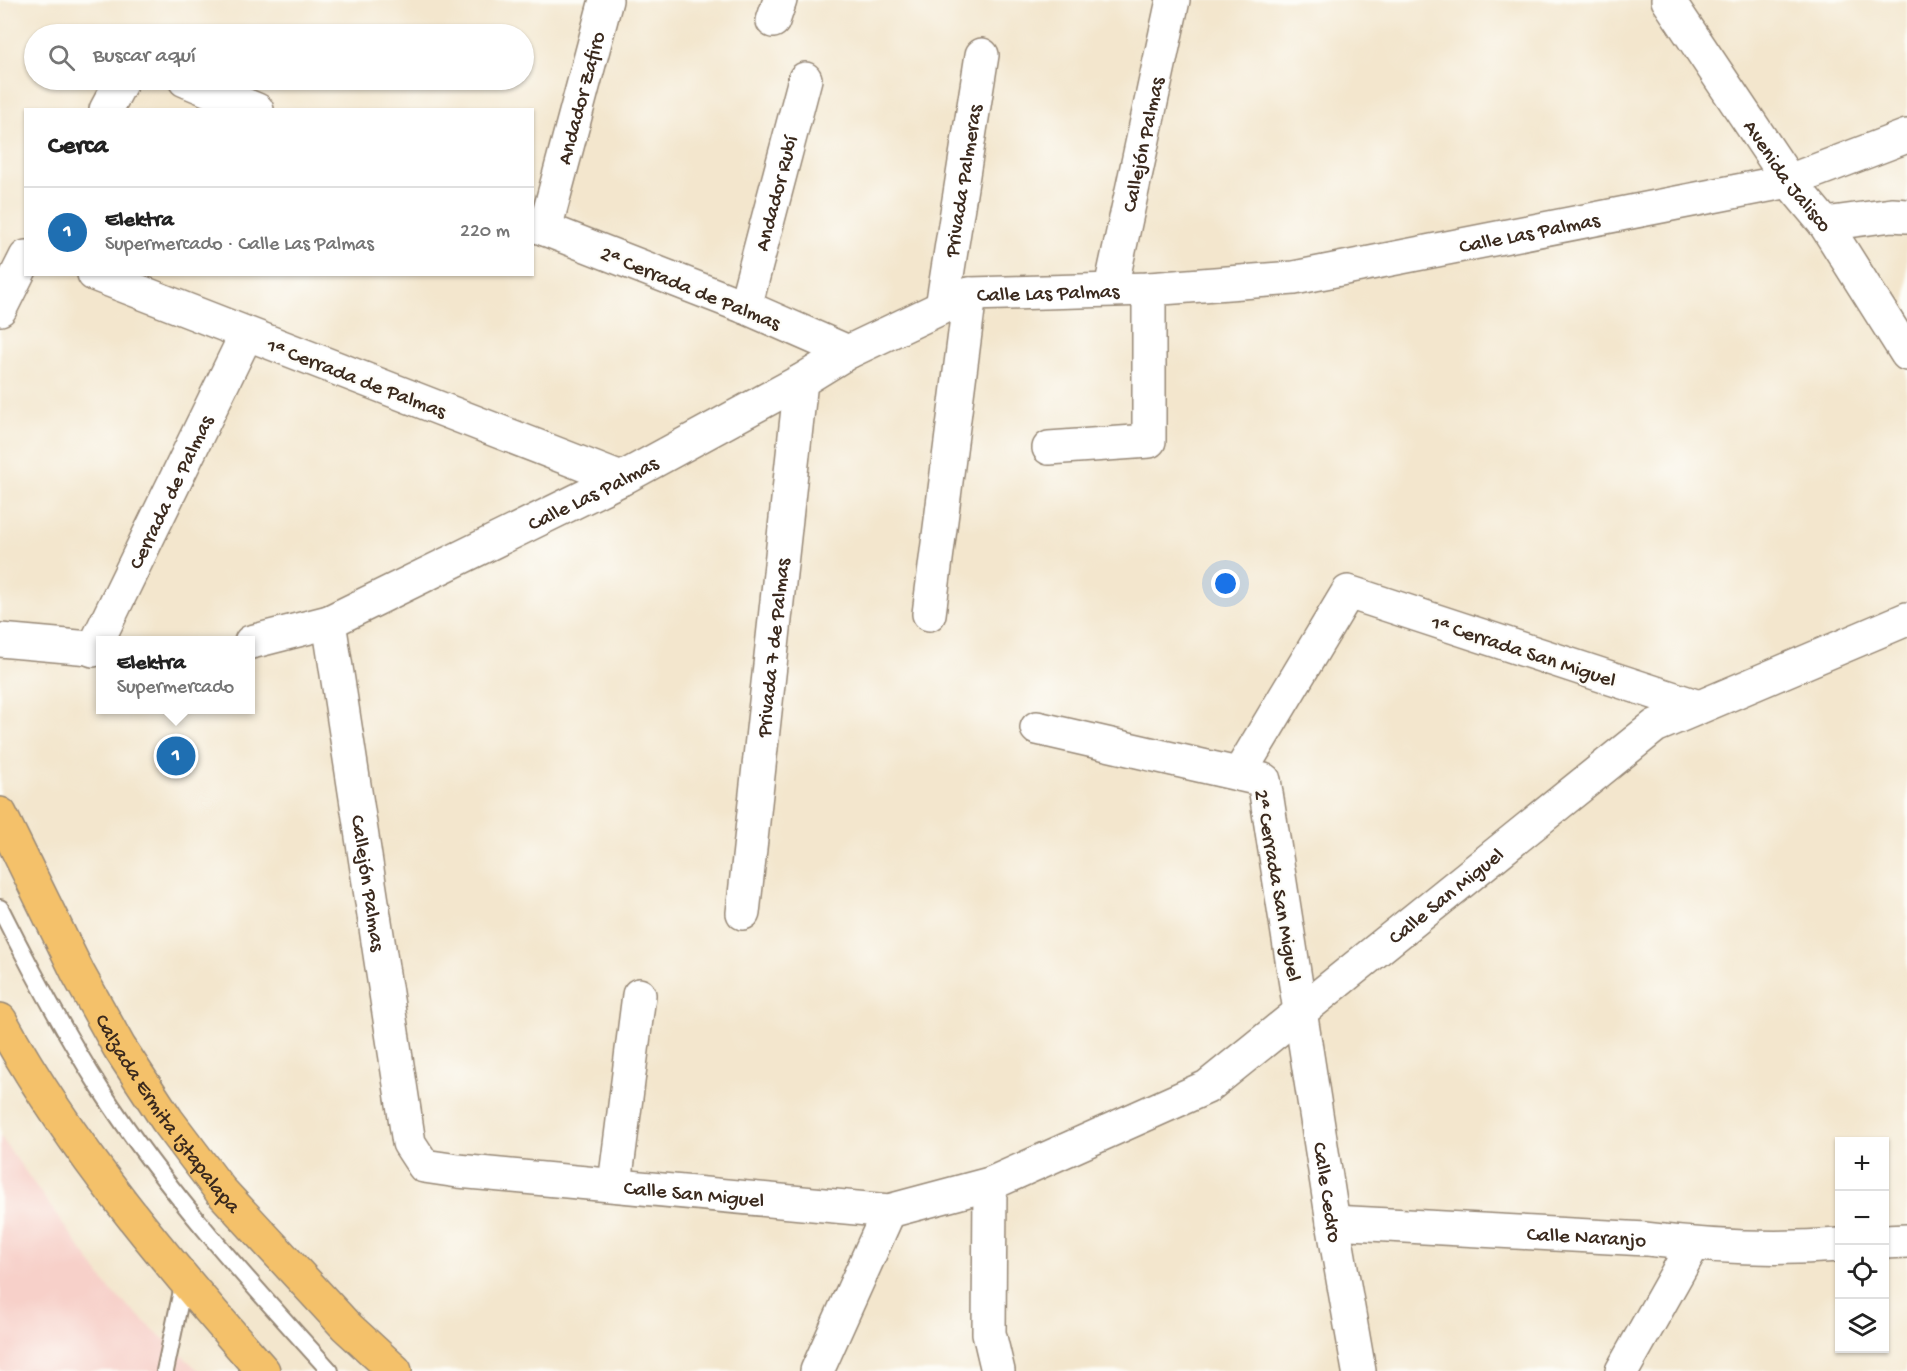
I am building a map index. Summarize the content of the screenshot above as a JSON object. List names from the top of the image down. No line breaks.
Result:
{"streets":{"main road":["Calzada Ermita Iztapalapa"],"street":["Andador Zafiro","Callejón Palmas","Avenida Jalisco","Privada Palmeras","Andador Rubí","Calle Las Palmas","2ª Cerrada de Palmas","1ª Cerrada de Palmas","Cerrada de Palmas","Privada 7 de Palmas","1ª Cerrada San Miguel","2ª Cerrada San Miguel","Calle San Miguel","Calle Cedro","Calle Naranjo"]},"crossings":[["Andador Zafiro","2ª Cerrada de Palmas"],["Callejón Palmas","Calle Las Palmas"],["Callejón Palmas","Calle San Miguel"],["Avenida Jalisco","Calle Las Palmas"],["Privada Palmeras","Calle Las Palmas"],["Andador Rubí","2ª Cerrada de Palmas"],["Calle Las Palmas","2ª Cerrada de Palmas"],["Calle Las Palmas","1ª Cerrada de Palmas"],["Calle Las Palmas","Privada 7 de Palmas"],["1ª Cerrada de Palmas","Cerrada de Palmas"],["1ª Cerrada San Miguel","2ª Cerrada San Miguel"],["1ª Cerrada San Miguel","Calle San Miguel"],["2ª Cerrada San Miguel","Calle San Miguel"],["2ª Cerrada San Miguel","Calle Cedro"],["Calle San Miguel","Calle Cedro"],["Calle Cedro","Calle Naranjo"]],"page":{"search":"Buscar aquí","heading":"Cerca","list":[{"mark":"1","name":"Elektra","note":"Supermercado · Calle Las Palmas","value":"220 m"}],"popup":["Elektra","Supermercado"],"pins":"1","map_buttons":["+","−"]}}
